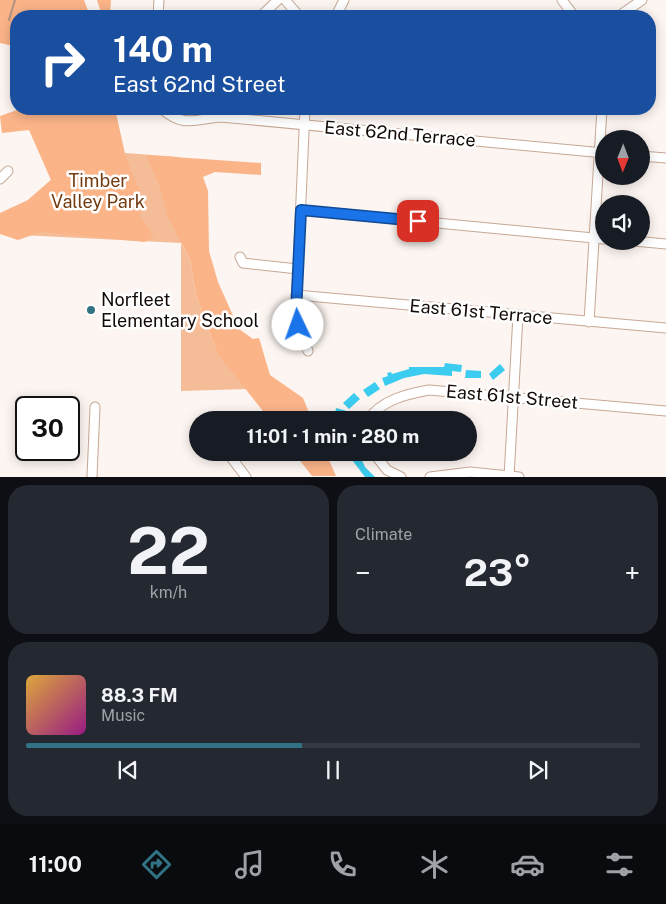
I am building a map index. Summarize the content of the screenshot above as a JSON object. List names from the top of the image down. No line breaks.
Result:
{"streets":{"street":["East 62nd Terrace","East 61st Terrace","East 61st Street"]},"parks":["Timber Valley Park"],"places":["Norfleet Elementary School"],"north":"bottom","page":{"turn":["140 m","East 62nd Street"],"limit":"30","trip":"11:01 · 1 min · 280 m","tile":[["22","km/h"],"Climate"],"heat":["−","23°","+"],"song":["88.3 FM","Music"],"tabs":"11:00"}}
